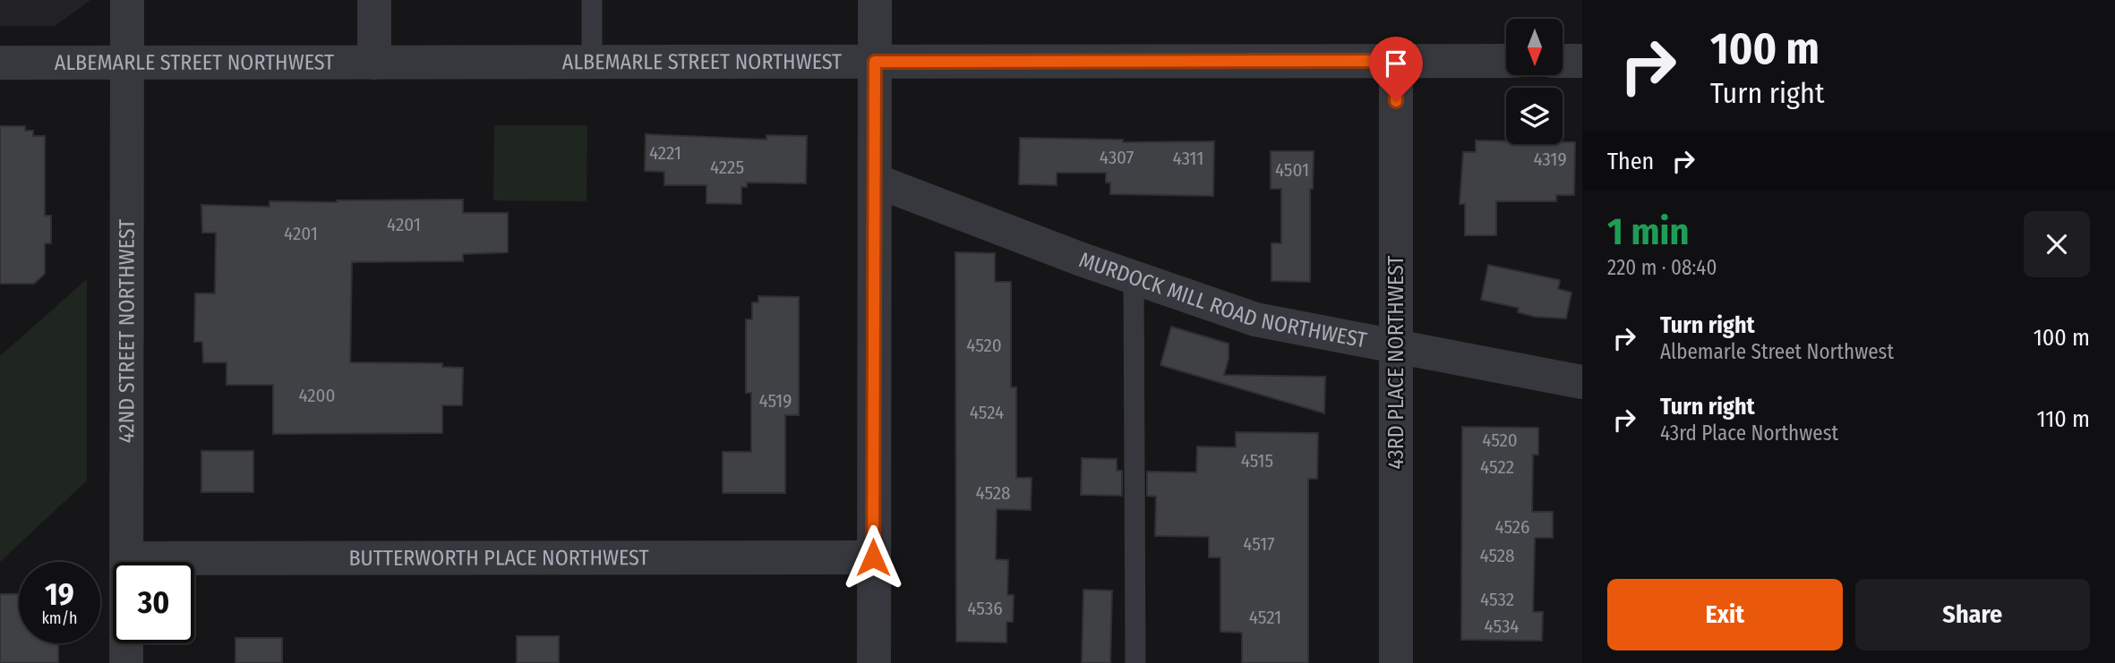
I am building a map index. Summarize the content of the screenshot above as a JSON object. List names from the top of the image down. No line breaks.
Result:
{"streets":{"street":["ALBEMARLE STREET NORTHWEST","MURDOCK MILL ROAD NORTHWEST","42ND STREET NORTHWEST","43RD PLACE NORTHWEST","BUTTERWORTH PLACE NORTHWEST"]},"crossings":[["ALBEMARLE STREET NORTHWEST","42ND STREET NORTHWEST"],["ALBEMARLE STREET NORTHWEST","43RD PLACE NORTHWEST"],["MURDOCK MILL ROAD NORTHWEST","43RD PLACE NORTHWEST"],["42ND STREET NORTHWEST","BUTTERWORTH PLACE NORTHWEST"]],"house_numbers":["4221","4307","4311","4319","4225","4501","4201","4201","4520","4200","4519","4524","4520","4515","4522","4528","4526","4517","4528","4532","4536","4521","4534"],"north":"bottom","page":{"turn":["100 m","Turn right"],"then":"Then","heading":["1 min","220 m · 08:40"],"list":[{"name":"Turn right","note":"Albemarle Street Northwest","value":"100 m"},{"name":"Turn right","note":"43rd Place Northwest","value":"110 m"}],"speed":"19 km/h","limit":"30","buttons":["Exit","Share"]}}
